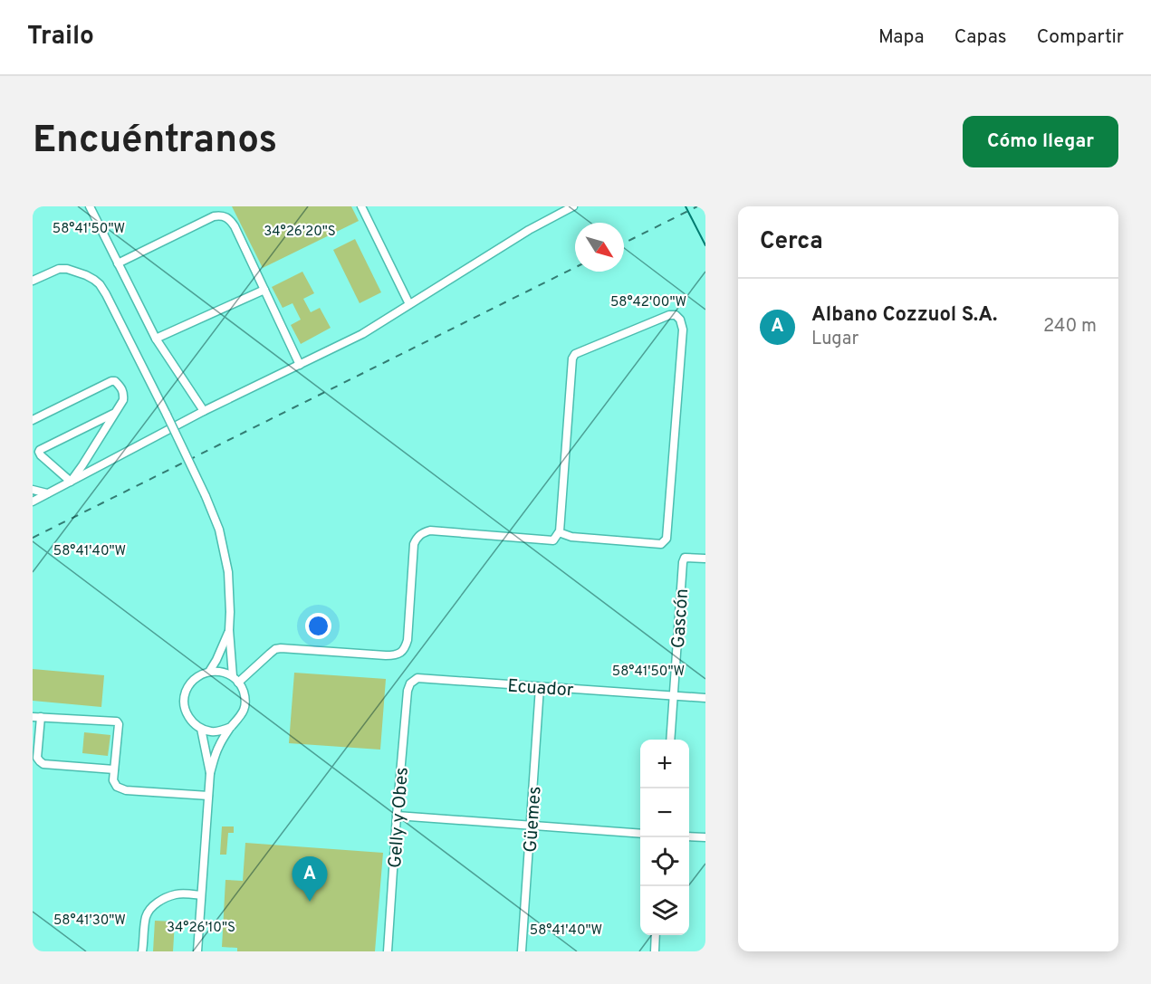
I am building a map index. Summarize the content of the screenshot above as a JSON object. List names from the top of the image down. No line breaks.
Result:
{"streets":{"street":["Gascón","Ecuador","Gelly y Obes","Güemes"]},"crossings":[["Gascón","Ecuador"],["Ecuador","Gelly y Obes"],["Ecuador","Güemes"]],"north":"bottom right","page":{"header":"Trailo","nav":["Mapa","Capas","Compartir"],"buttons":"Cómo llegar","title":"Encuéntranos","heading":"Cerca","list":[{"mark":"A","name":"Albano Cozzuol S.A.","note":"Lugar","value":"240 m"}],"map_buttons":["+","−"],"pins":"A"},"coordinates":["58°41'50\"W","34°26'20\"S","58°42'00\"W","58°41'40\"W","58°41'30\"W","34°26'10\"S"]}
